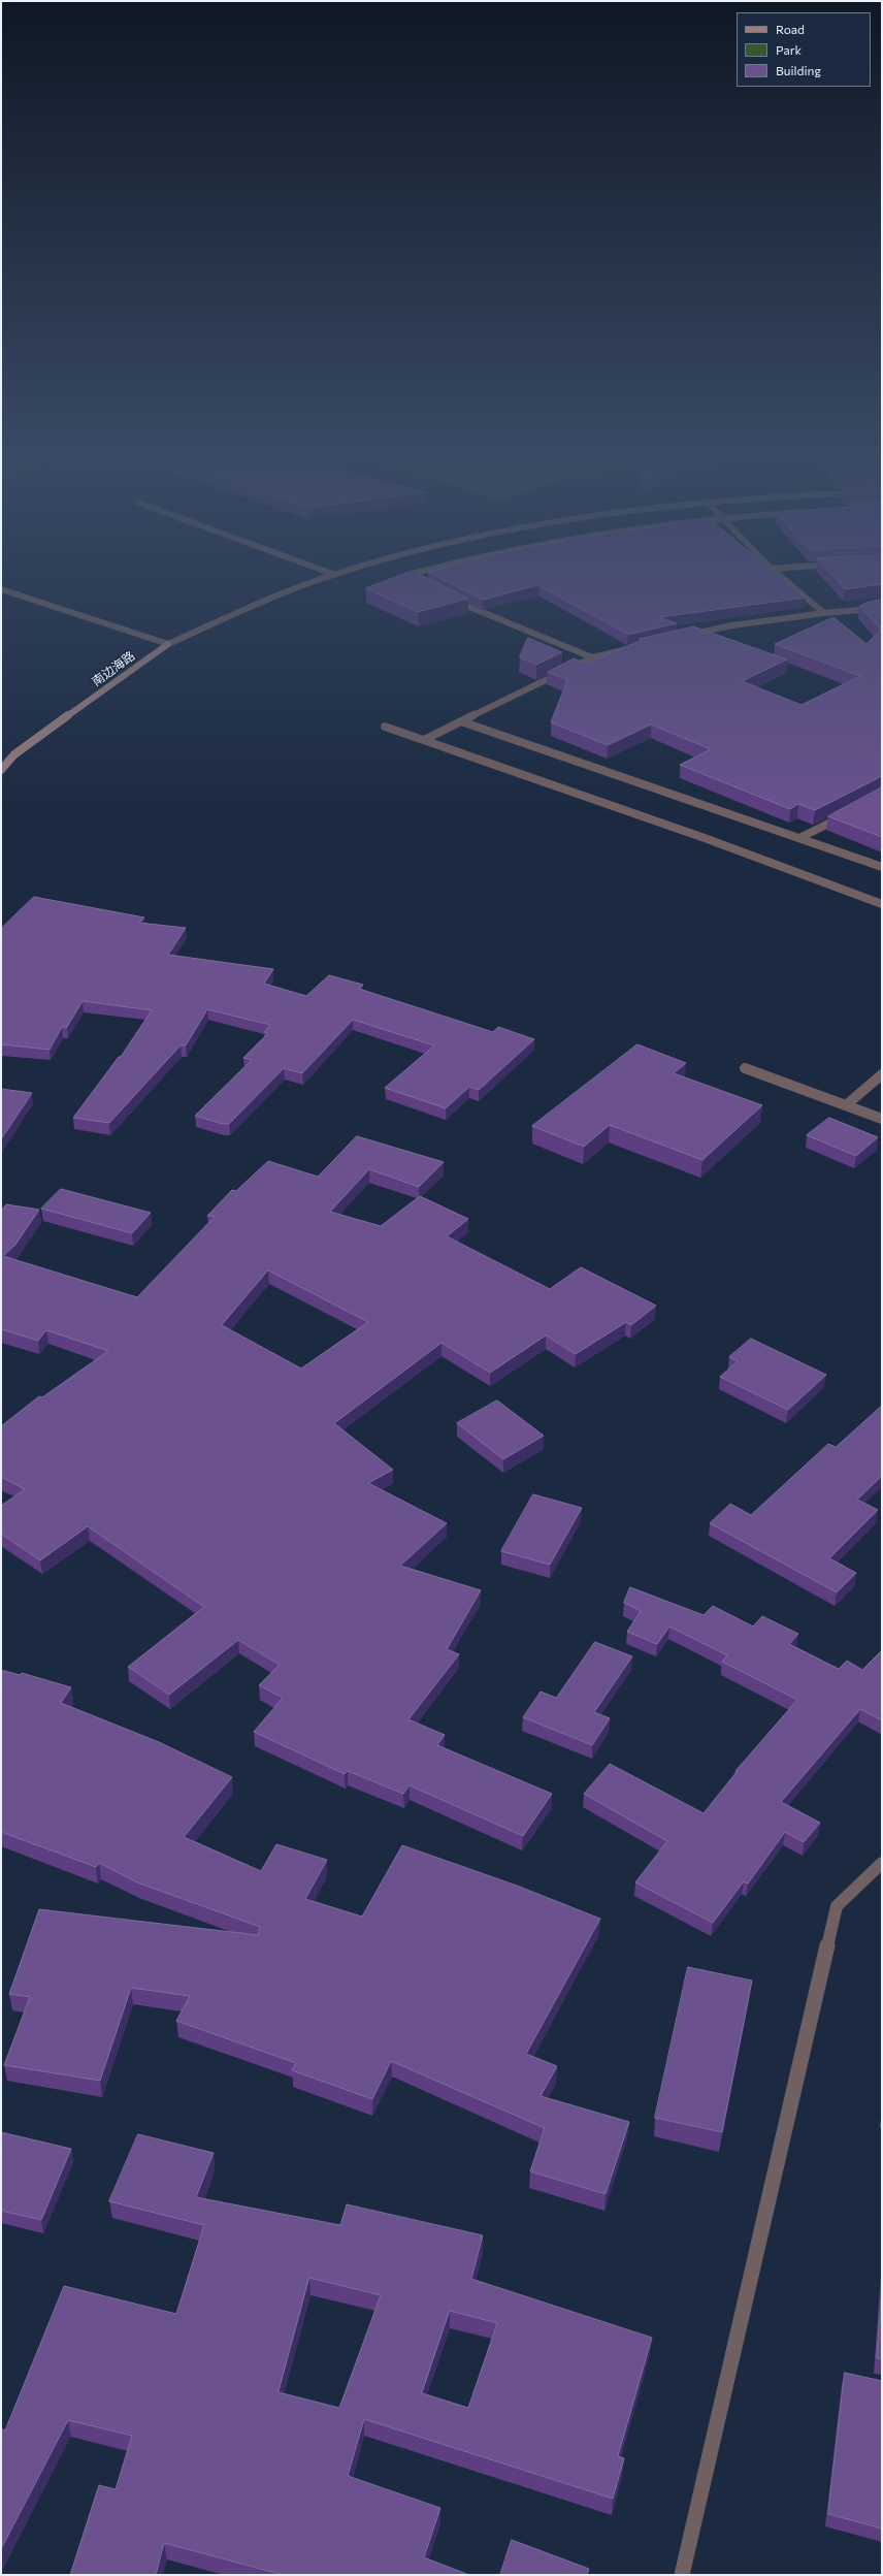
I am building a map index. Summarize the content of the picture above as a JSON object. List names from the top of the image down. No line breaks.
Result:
{"streets":{"main road":["南边海路"]},"legend":["Road","Park","Building"]}
